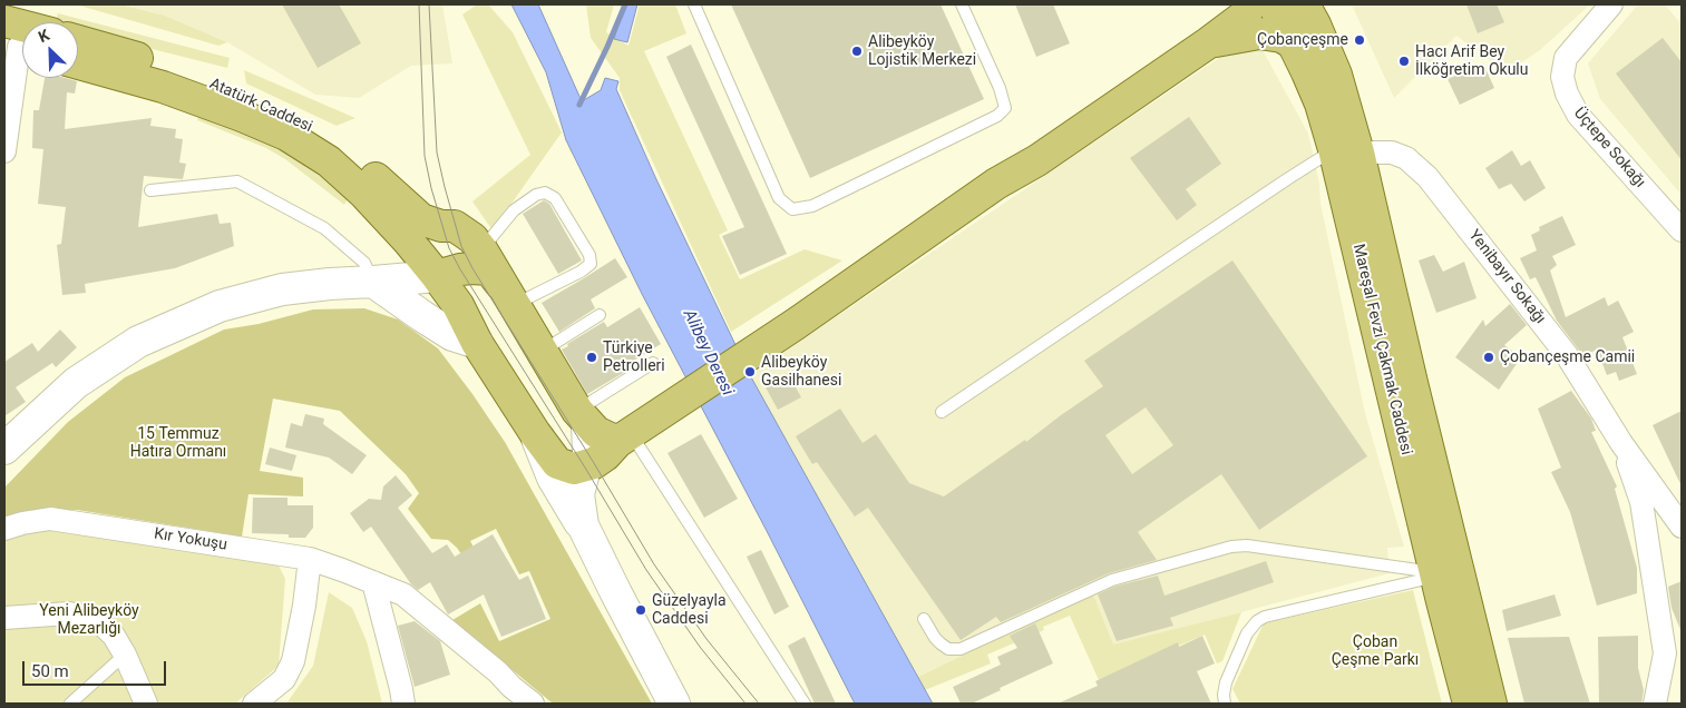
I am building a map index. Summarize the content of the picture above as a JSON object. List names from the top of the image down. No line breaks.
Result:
{"streets":{"main road":["Atatürk Caddesi","Mareşal Fevzi Çakmak Caddesi"],"street":["Üçtepe Sokağı","Yenibayır Sokağı","Kır Yokuşu"]},"crossings":[["Yenibayır Sokağı","Mareşal Fevzi Çakmak Caddesi"]],"water":["Alibey Deresi"],"parks":["15 Temmuz Hatıra Ormanı","Yeni Alibeyköy Mezarlığı","Çoban Çeşme Parkı"],"places":["Çobançeşme","Alibeyköy Lojistik Merkezi","Hacı Arif Bey İlköğretim Okulu","Türkiye Petrolleri","Çobançeşme Camii","Alibeyköy Gasilhanesi","Güzelyayla Caddesi"],"scale_bar":"50 m","north":"top left"}
